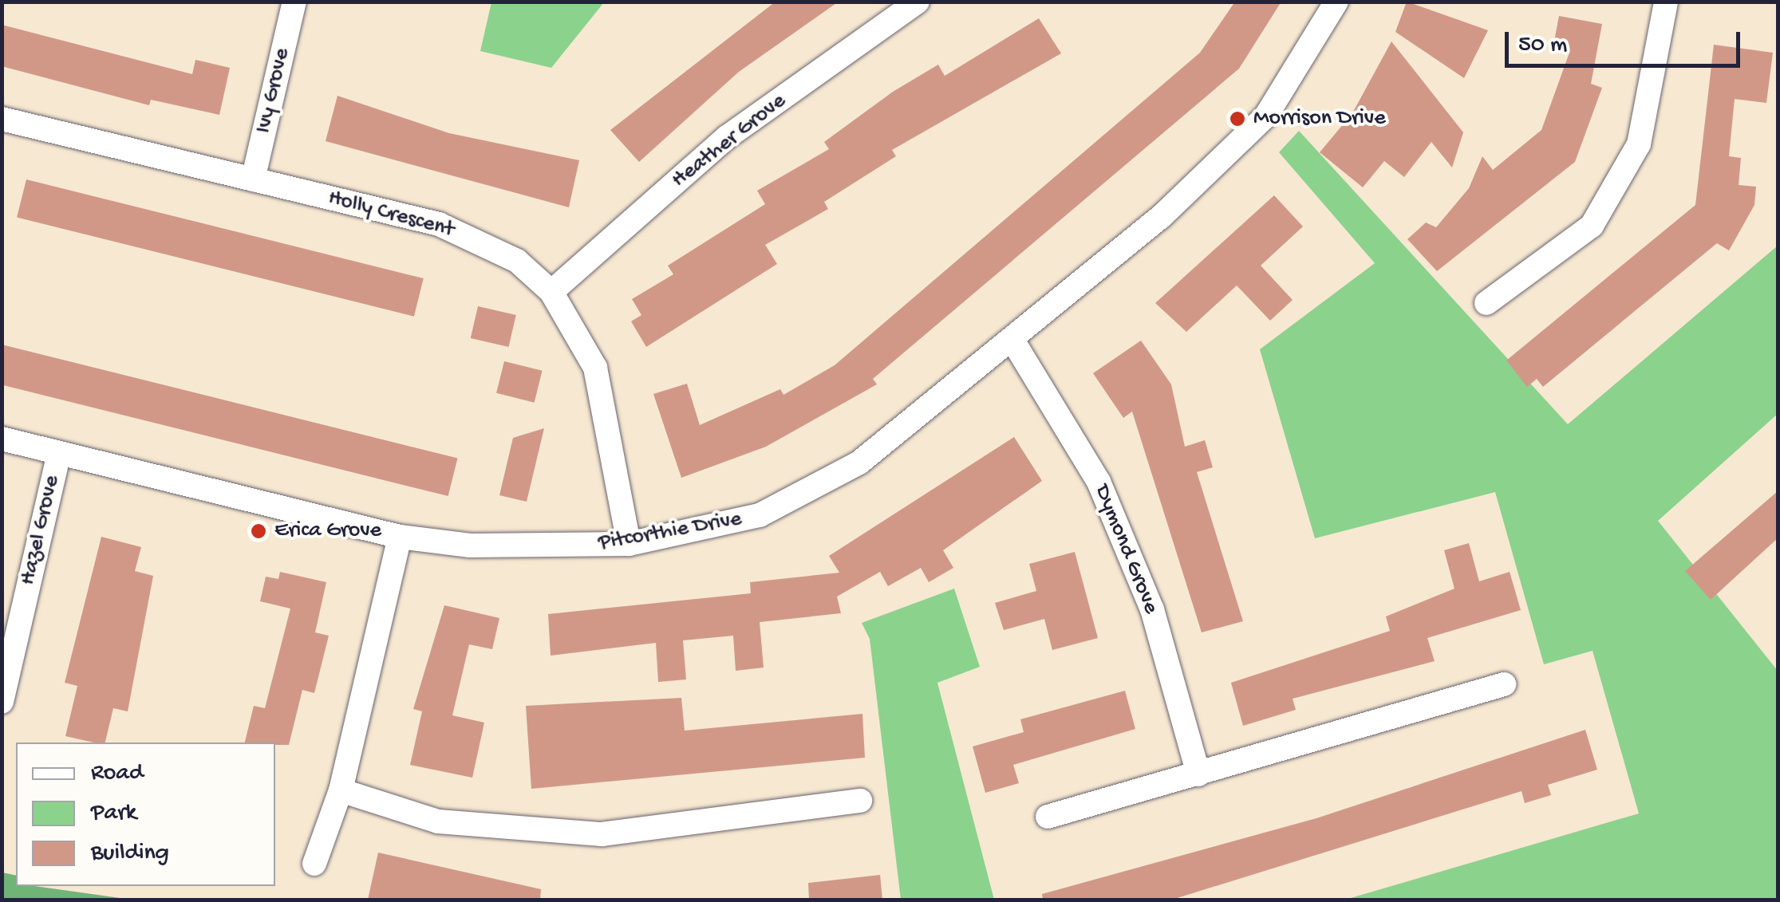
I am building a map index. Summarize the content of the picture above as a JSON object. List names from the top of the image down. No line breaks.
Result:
{"streets":{"street":["Ivy Grove","Heather Grove","Holly Crescent","Hazel Grove","Pitcorthie Drive","Dymond Grove"]},"crossings":[["Ivy Grove","Holly Crescent"],["Heather Grove","Holly Crescent"],["Holly Crescent","Pitcorthie Drive"],["Hazel Grove","Pitcorthie Drive"],["Pitcorthie Drive","Dymond Grove"]],"places":["Morrison Drive","Erica Grove"],"legend":["Road","Park","Building"],"scale_bar":"50 m"}
